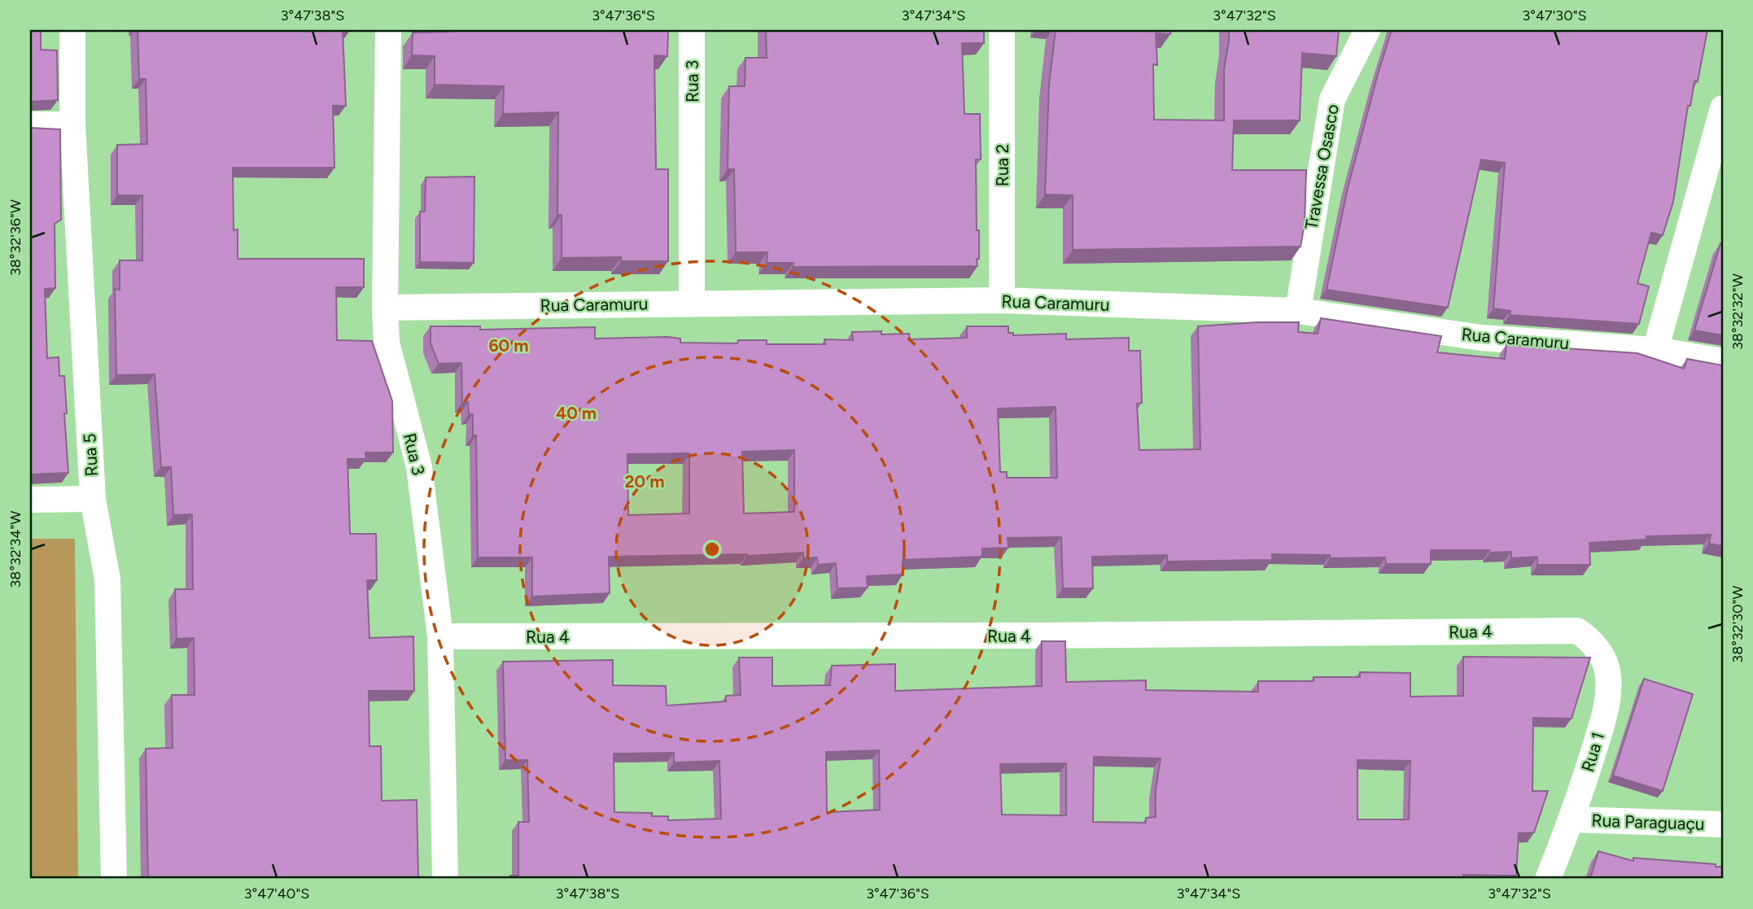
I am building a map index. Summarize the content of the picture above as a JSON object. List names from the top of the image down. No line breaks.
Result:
{"streets":{"street":["Rua 3","Rua 2","Travessa Osasco","Rua Caramuru","Rua 5","Rua 4","Rua 1","Rua Paraguaçu"]},"crossings":[["Rua 3","Rua Caramuru"],["Rua 3","Rua 4"],["Rua 2","Rua Caramuru"],["Travessa Osasco","Rua Caramuru"],["Rua 4","Rua 1"],["Rua 1","Rua Paraguaçu"]],"coordinates":["3°47'38\"S","3°47'36\"S","3°47'34\"S","3°47'32\"S","3°47'30\"S","38°32'36\"W","38°32'32\"W","38°32'34\"W","38°32'30\"W","3°47'40\"S"],"rings":["60 m","40 m","20 m"]}
